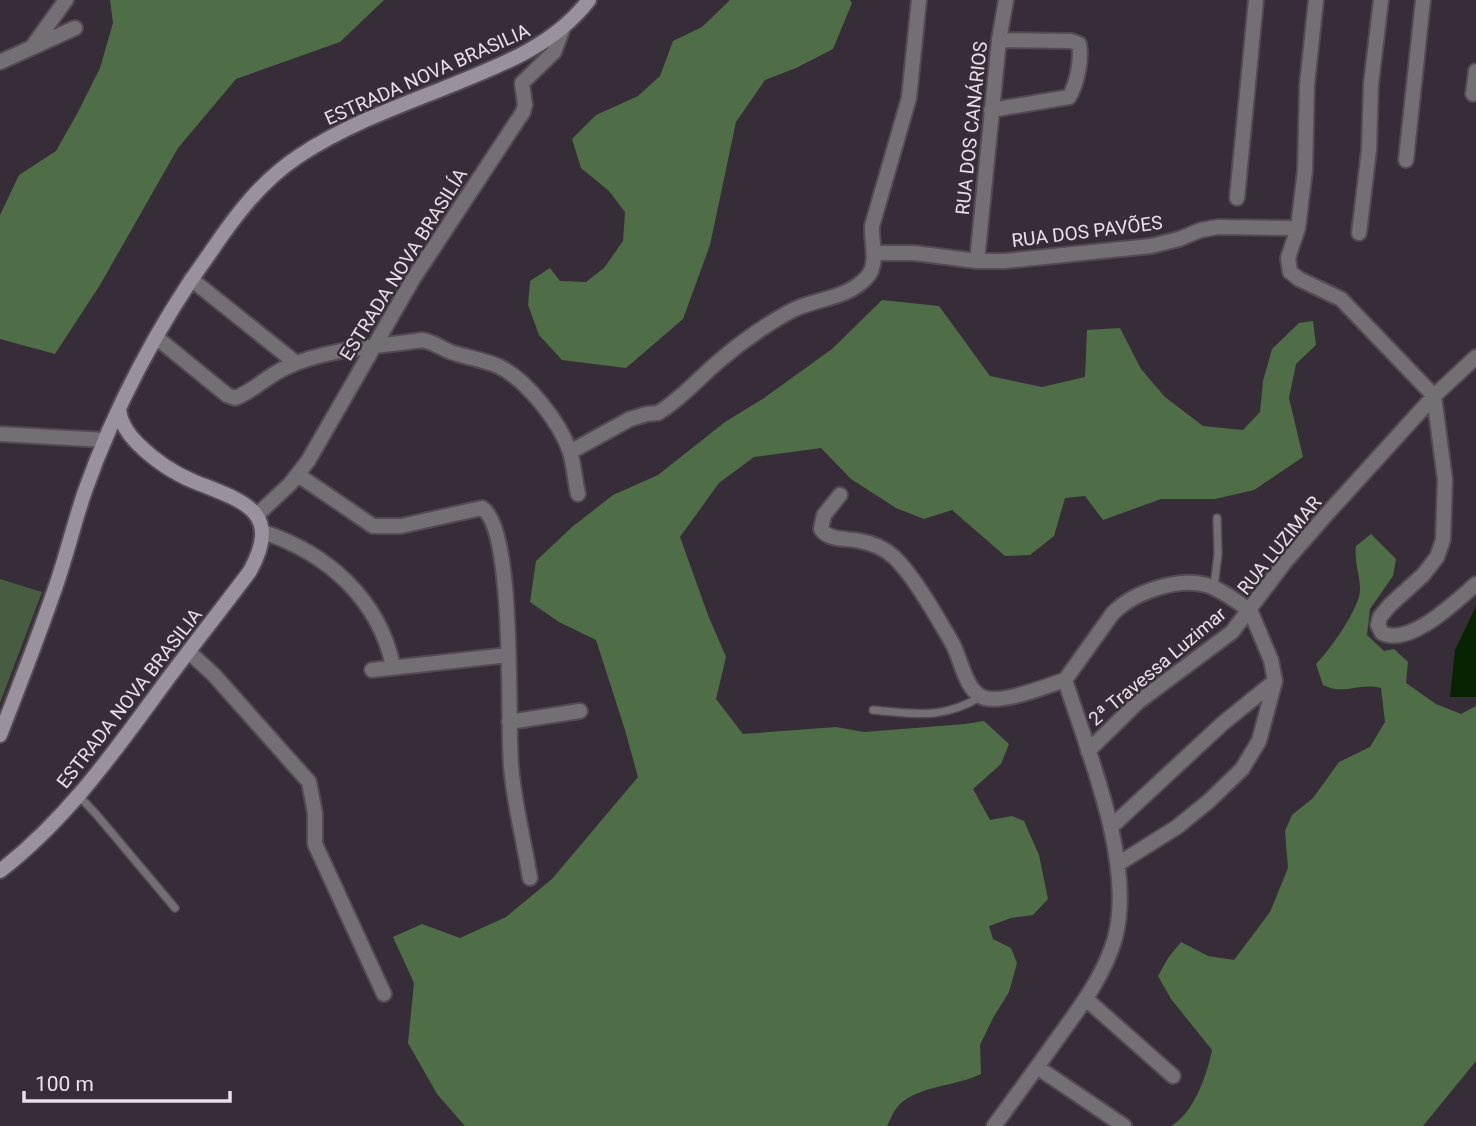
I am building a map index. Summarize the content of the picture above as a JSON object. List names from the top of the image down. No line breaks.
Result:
{"streets":{"street":["ESTRADA NOVA BRASILIA","RUA DOS CANÁRIOS","RUA DOS PAVÕES","ESTRADA NOVA BRASILÍA","RUA LUZIMAR","2ª Travessa Luzimar"]},"crossings":[["ESTRADA NOVA BRASILIA","ESTRADA NOVA BRASILÍA"],["RUA DOS CANÁRIOS","RUA DOS PAVÕES"],["RUA LUZIMAR","2ª Travessa Luzimar"]],"scale_bar":"100 m"}
